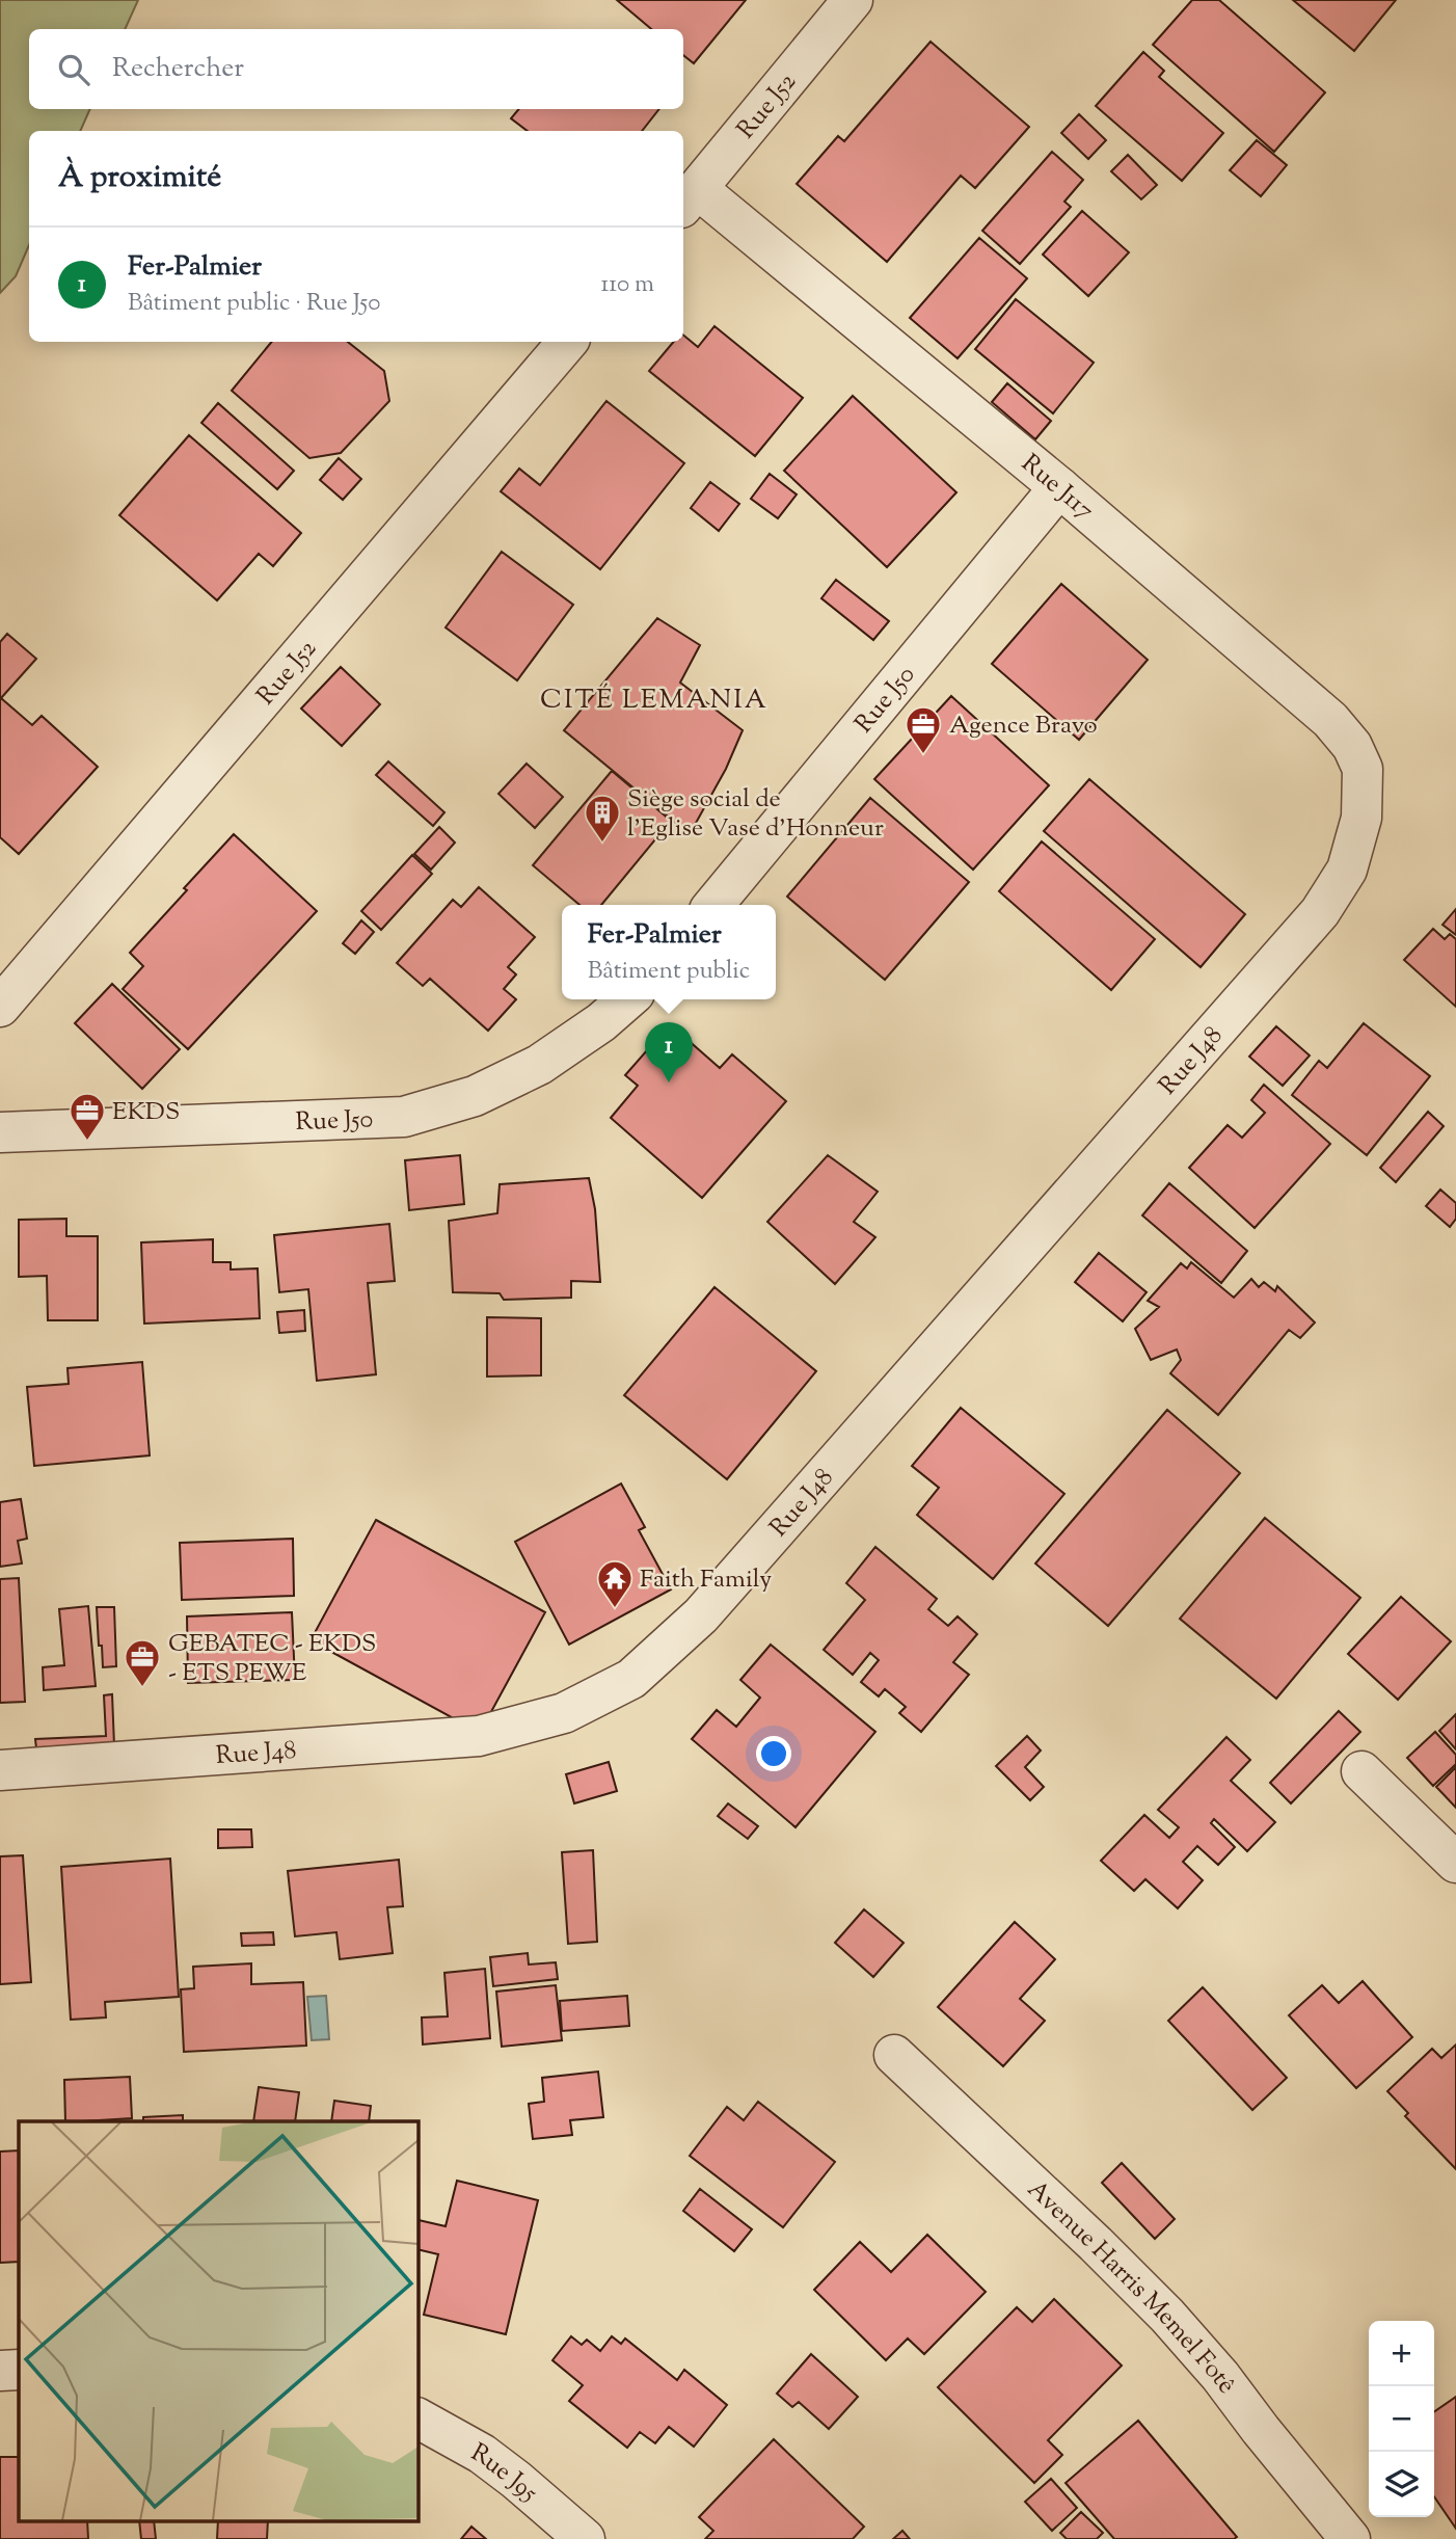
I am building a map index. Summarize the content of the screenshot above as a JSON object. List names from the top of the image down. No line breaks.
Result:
{"streets":{"street":["Rue J52","Rue J117","Rue J50","Rue J48","Avenue Harris Memel Fotê","Rue J95"]},"crossings":[["Rue J52","Rue J117"],["Rue J117","Rue J50"],["Rue J117","Rue J48"]],"districts":["CITÉ LEMANIA"],"places":{"office":["Agence Bravo","EKDS","GEBATEC - EKDS - ETS PEWE"],"building":["Siège social de l'Eglise Vase d'Honneur"],"temple":["Faith Family"]},"page":{"search":"Rechercher","heading":"À proximité","list":[{"mark":"1","name":"Fer-Palmier","note":"Bâtiment public · Rue J50","value":"110 m"}],"popup":["Fer-Palmier","Bâtiment public"],"pins":"1","map_buttons":["+","−"]}}
